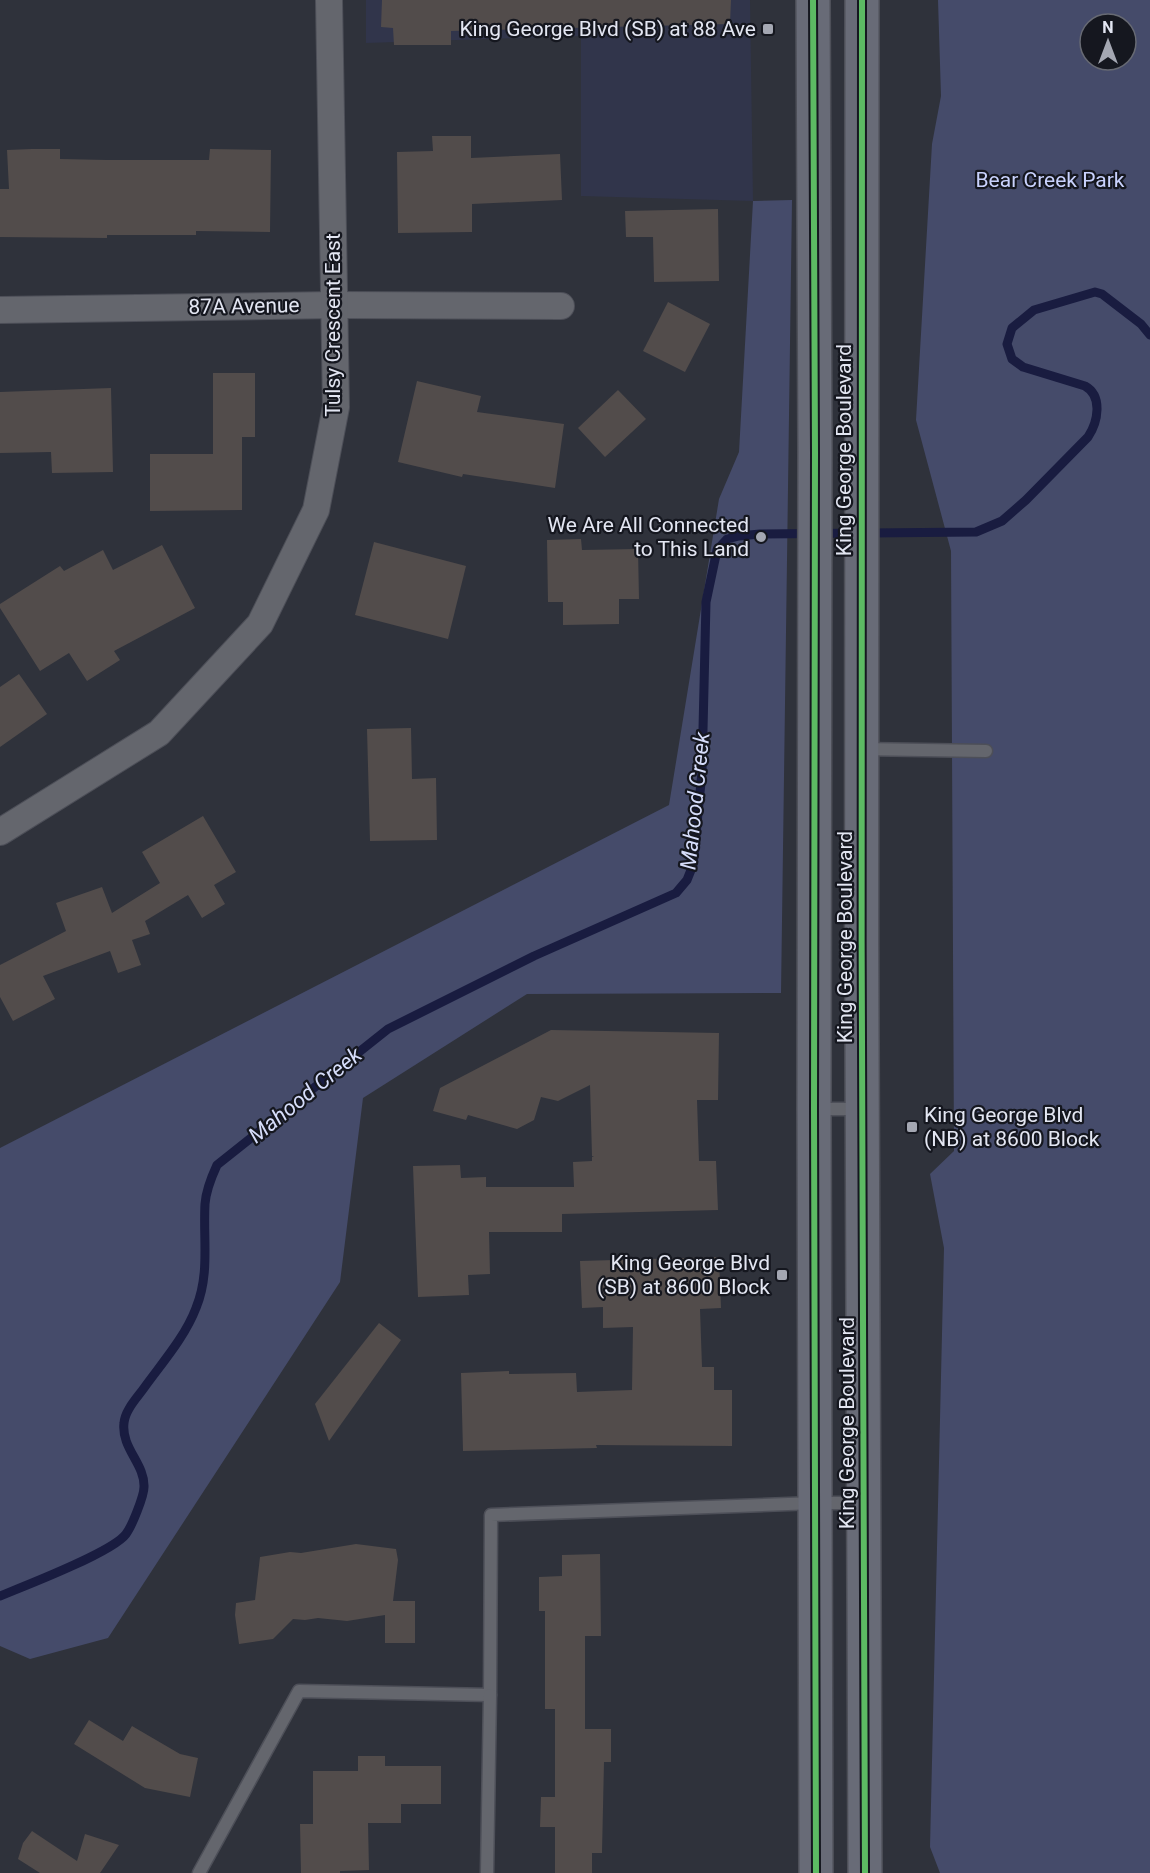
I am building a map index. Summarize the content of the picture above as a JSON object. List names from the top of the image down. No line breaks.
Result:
{"streets":{"main road":["King George Boulevard"],"street":["87A Avenue","Tulsy Crescent East"]},"crossings":[["87A Avenue","Tulsy Crescent East"]],"water":["Mahood Creek"],"parks":["Bear Creek Park"],"places":{"transit":["King George Blvd (SB) at 88 Ave","King George Blvd (NB) at 8600 Block","King George Blvd (SB) at 8600 Block"],"other":["We Are All Connected to This Land"]},"north":"top"}
